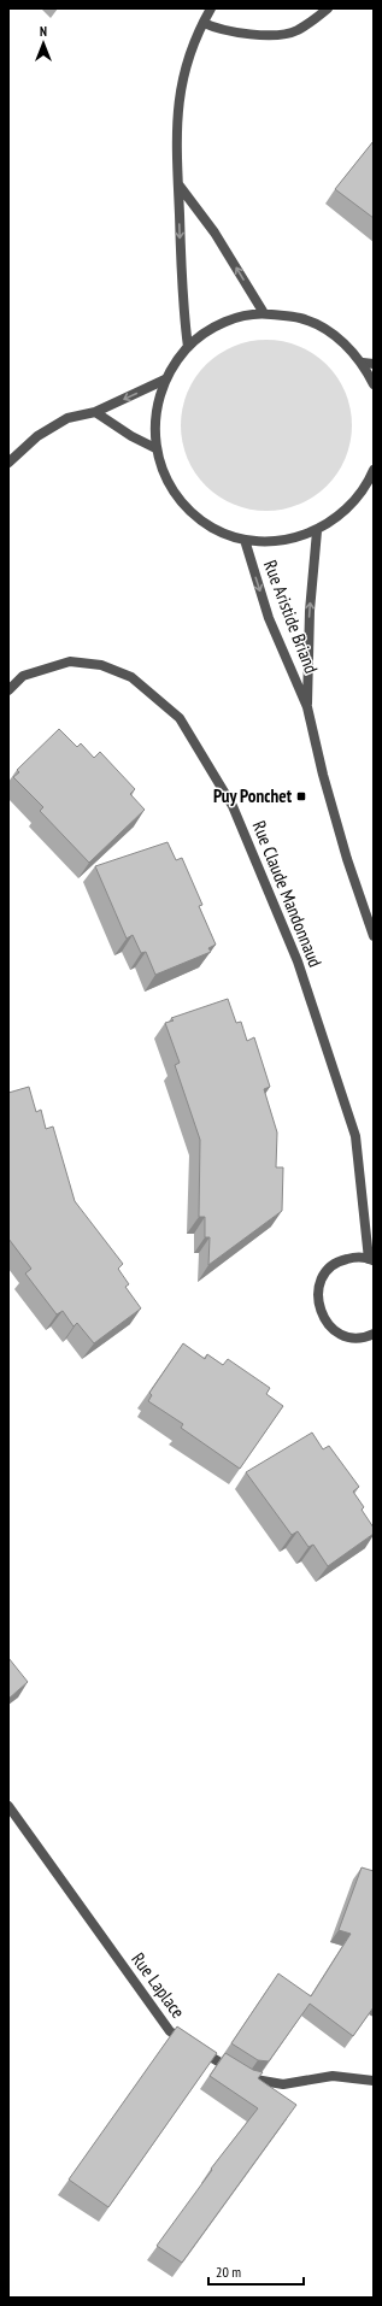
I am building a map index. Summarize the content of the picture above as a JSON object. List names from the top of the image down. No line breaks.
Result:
{"streets":{"street":["Rue Aristide Briand","Rue Claude Mandonnaud","Rue Laplace"]},"places":{"transit":["Puy Ponchet"]},"scale_bar":"20 m","north":"top"}
